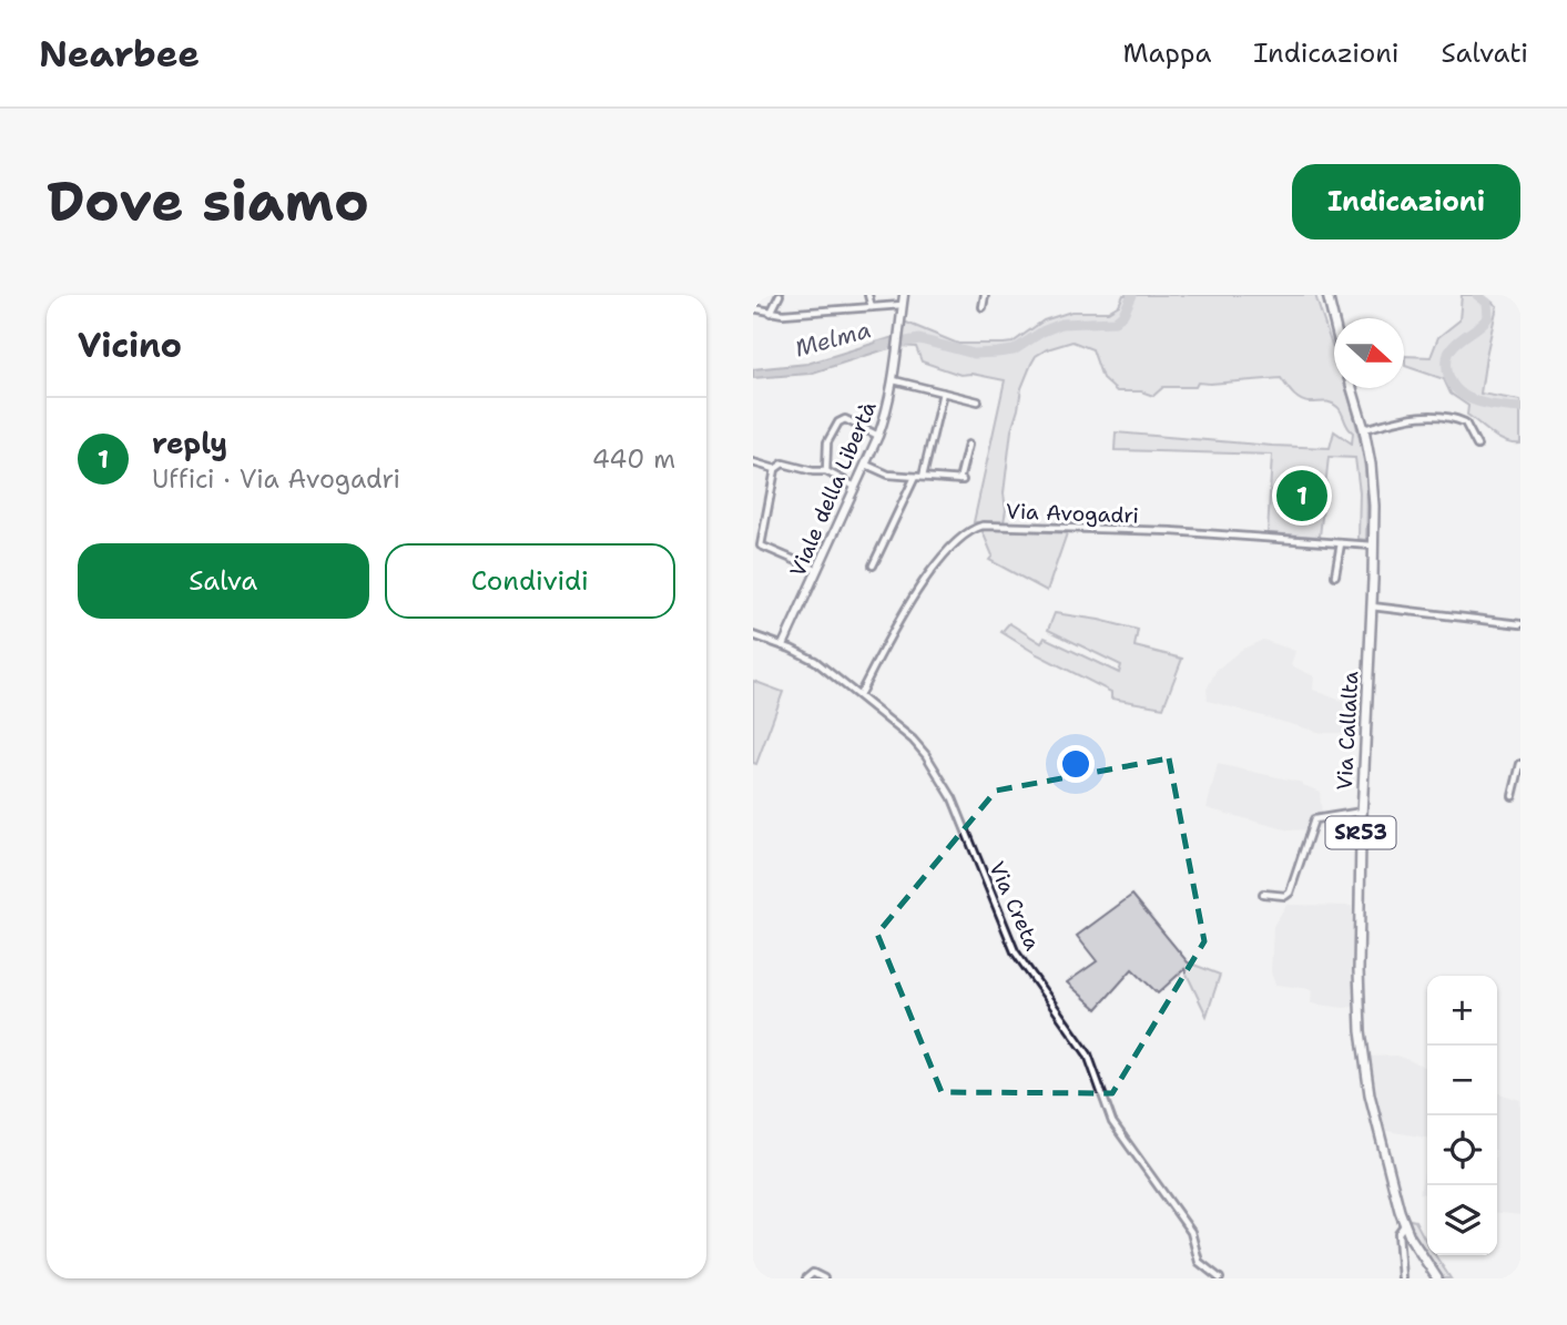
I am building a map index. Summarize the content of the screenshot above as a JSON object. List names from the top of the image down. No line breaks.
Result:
{"streets":{"main road":["Via Callalta","SR53"],"street":["Viale della Libertà","Via Avogadri","Via Creta"]},"crossings":[["Viale della Libertà","Via Creta"],["Via Avogadri","Via Callalta"],["Via Avogadri","Via Creta"]],"water":["Melma"],"north":"right","page":{"header":"Nearbee","nav":["Mappa","Indicazioni","Salvati"],"buttons":["Indicazioni",["Salva","Condividi"]],"title":"Dove siamo","heading":"Vicino","list":[{"mark":"1","name":"reply","note":"Uffici · Via Avogadri","value":"440 m"}],"pins":"1","map_buttons":["+","−"]}}
